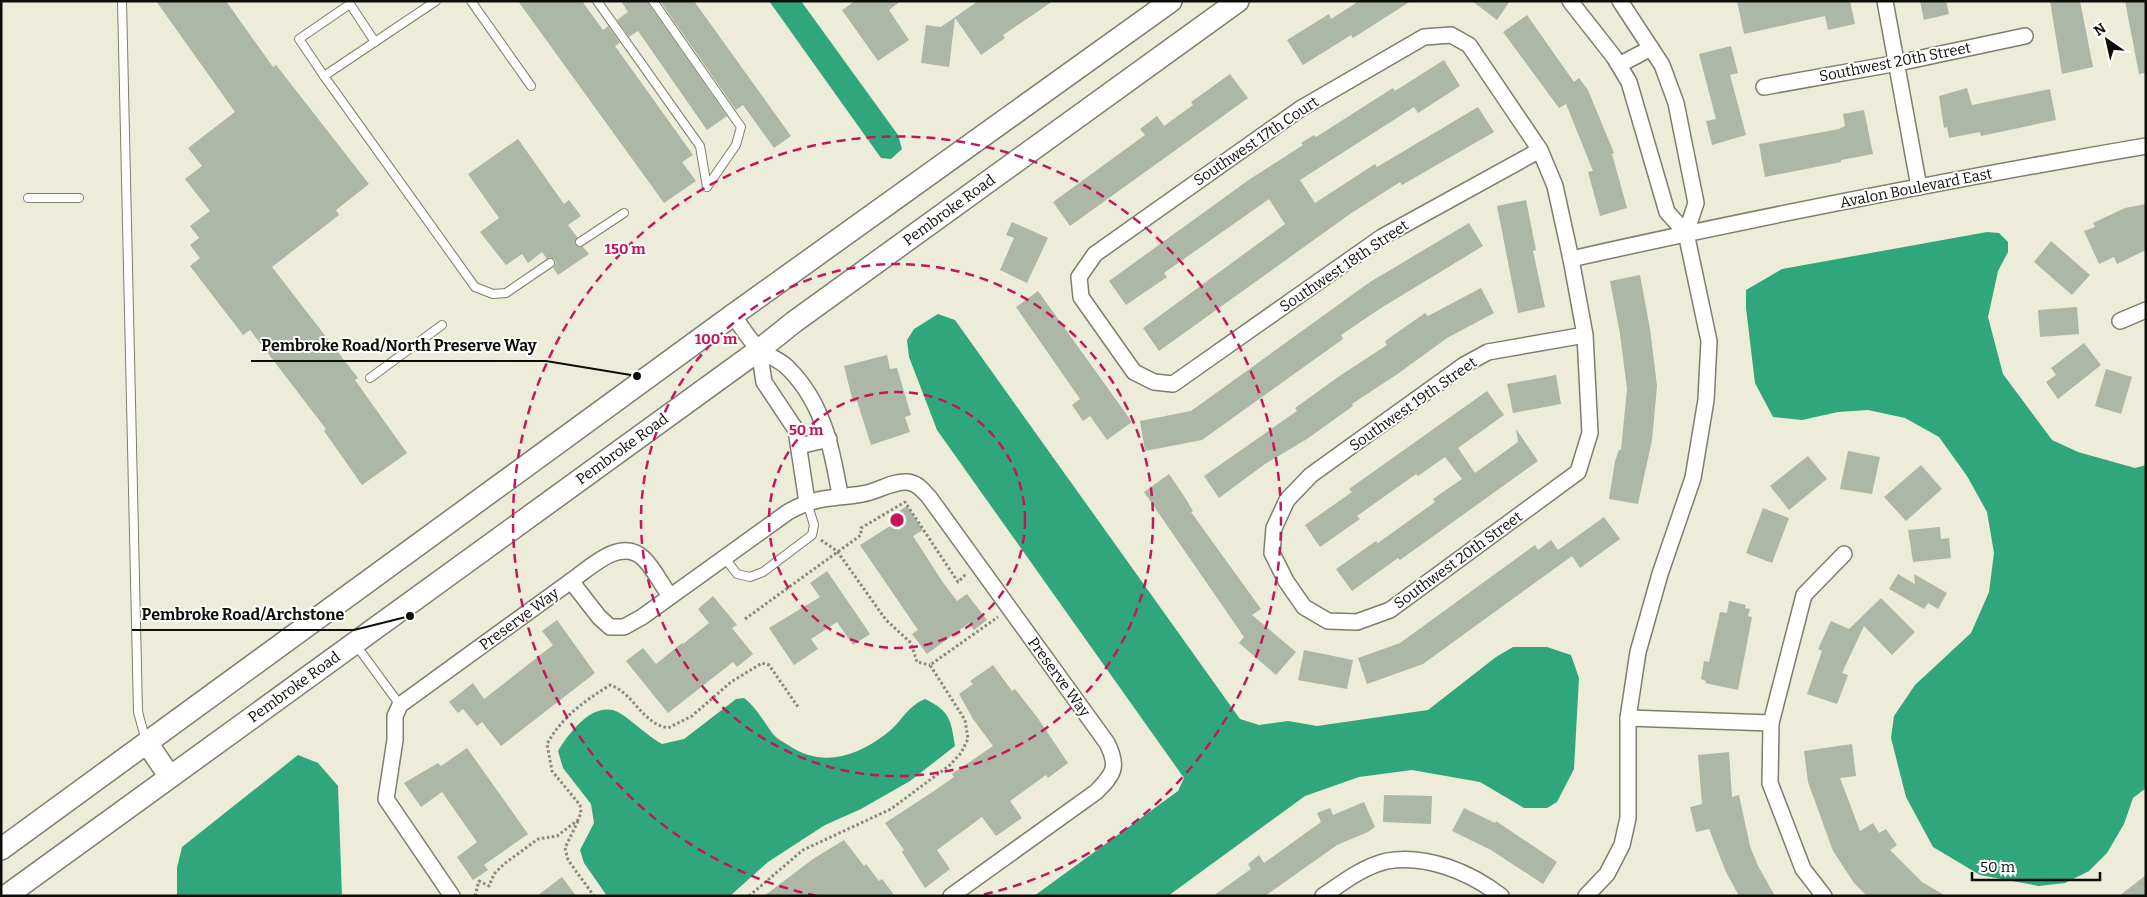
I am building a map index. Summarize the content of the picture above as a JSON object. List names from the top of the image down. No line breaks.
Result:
{"streets":{"main road":["Pembroke Road"],"street":["Southwest 20th Street","Southwest 17th Court","Avalon Boulevard East","Southwest 18th Street","Southwest 19th Street","Preserve Way"]},"crossings":[["Southwest 20th Street","Southwest 19th Street"],["Southwest 17th Court","Southwest 18th Street"]],"places":["Pembroke Road/North Preserve Way","Pembroke Road/Archstone"],"scale_bar":"50 m","north":"top left","rings":["150 m","100 m","50 m"]}
